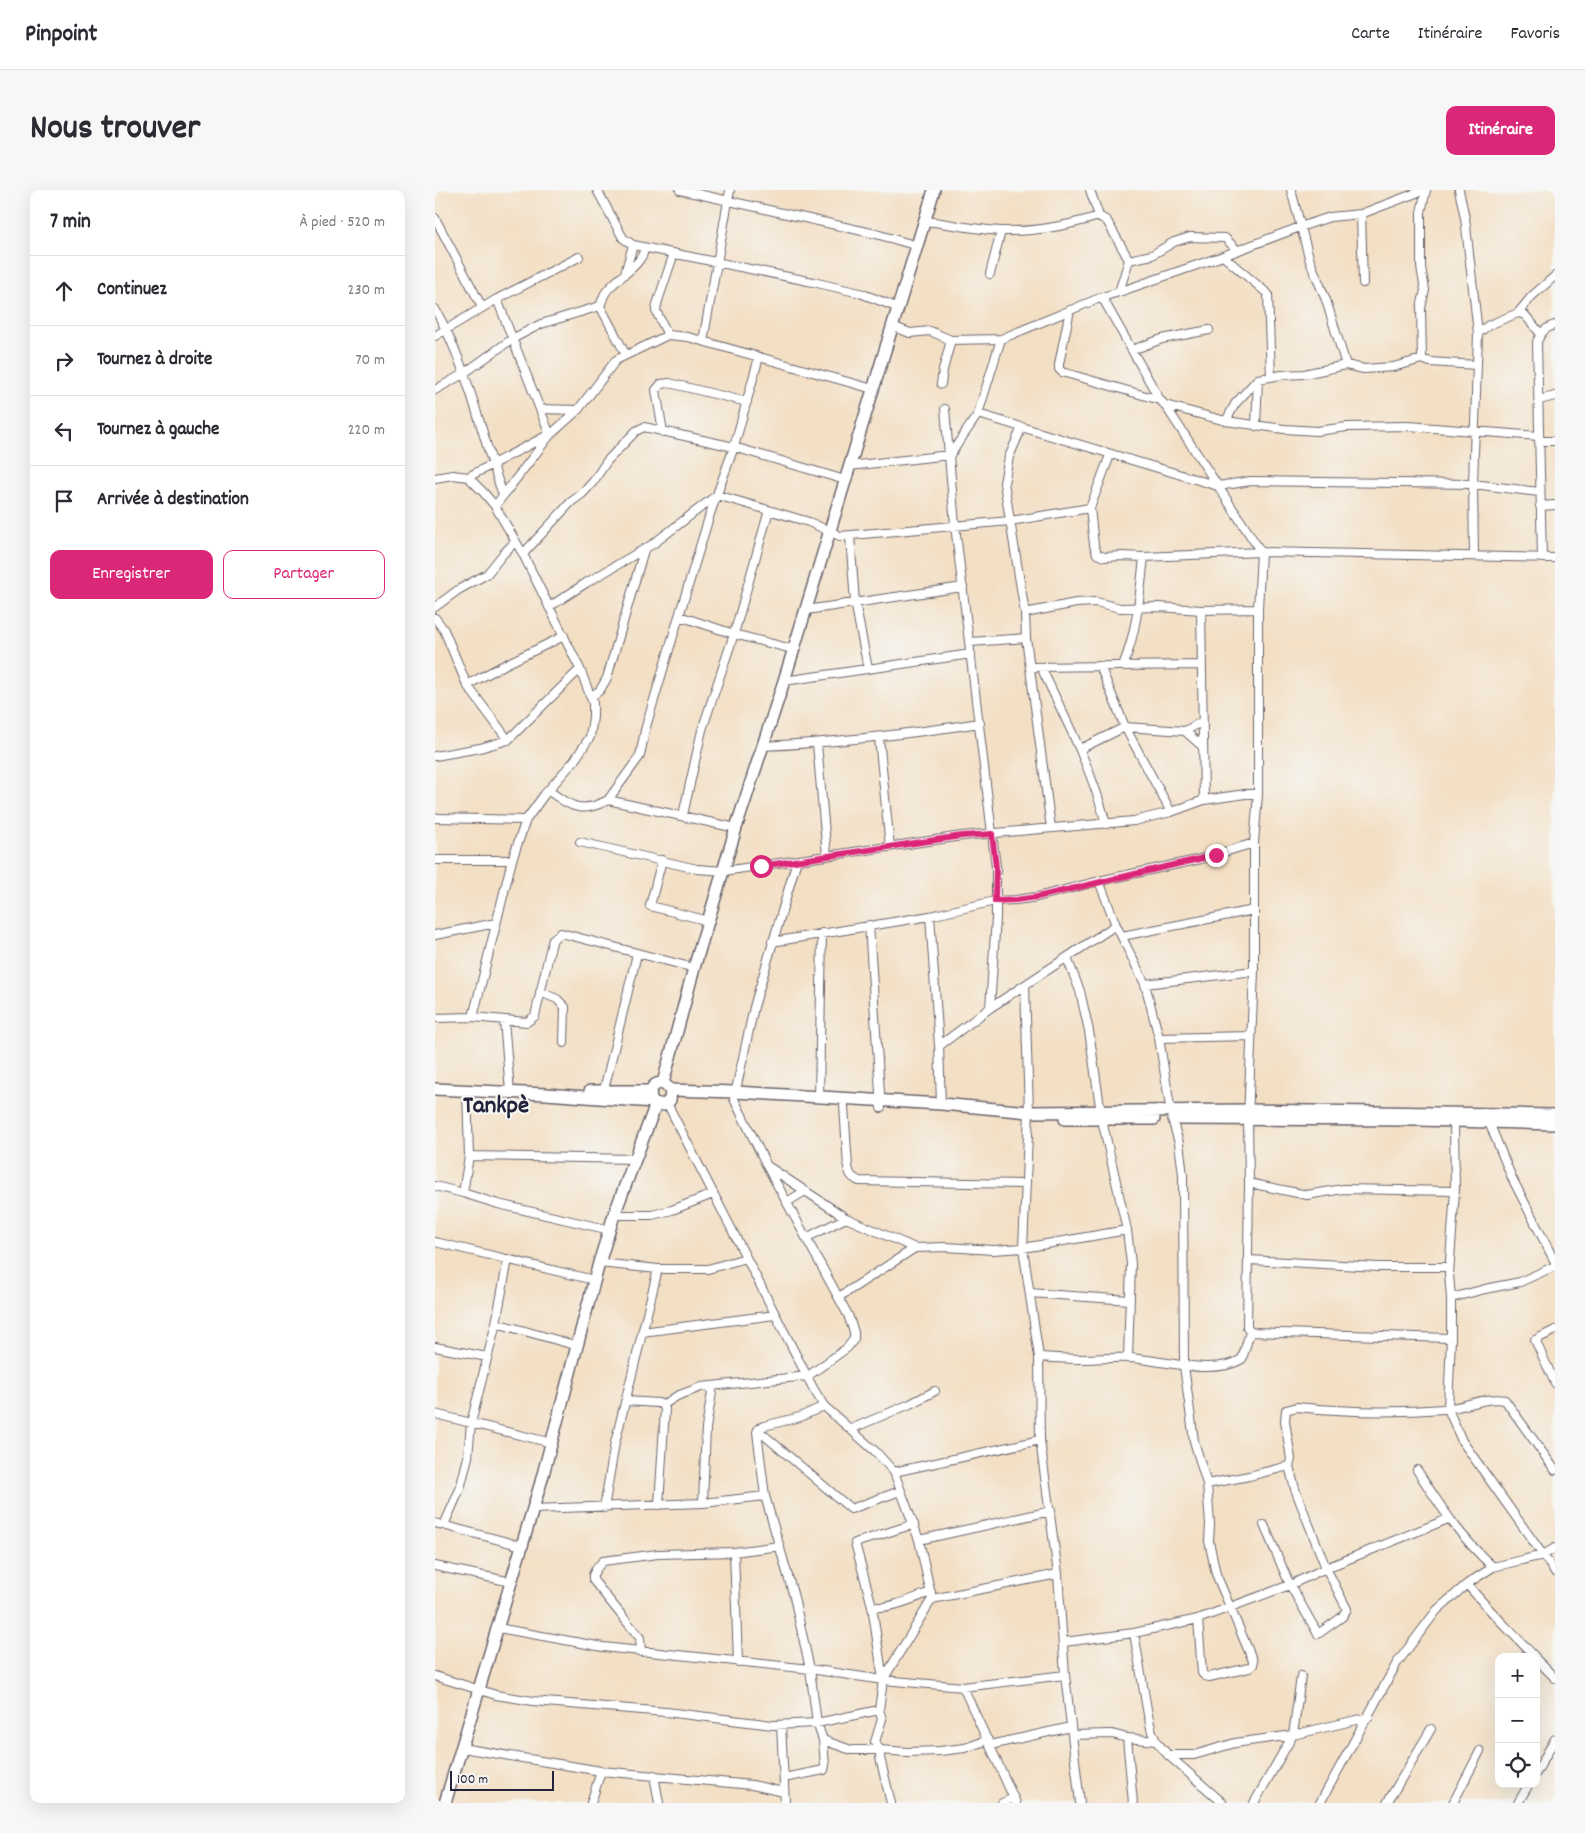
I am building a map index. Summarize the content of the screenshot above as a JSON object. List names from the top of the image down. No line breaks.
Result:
{"districts":["Tankpè"],"scale_bar":"100 m","page":{"header":"Pinpoint","nav":["Carte","Itinéraire","Favoris"],"title":"Nous trouver","buttons":["Itinéraire",["Enregistrer","Partager"]],"heading":["7 min","À pied · 520 m"],"list":[["Continuez","230 m"],["Tournez à droite","70 m"],["Tournez à gauche","220 m"],"Arrivée à destination"],"map_buttons":["+","−"],"scale":"100 m"}}
